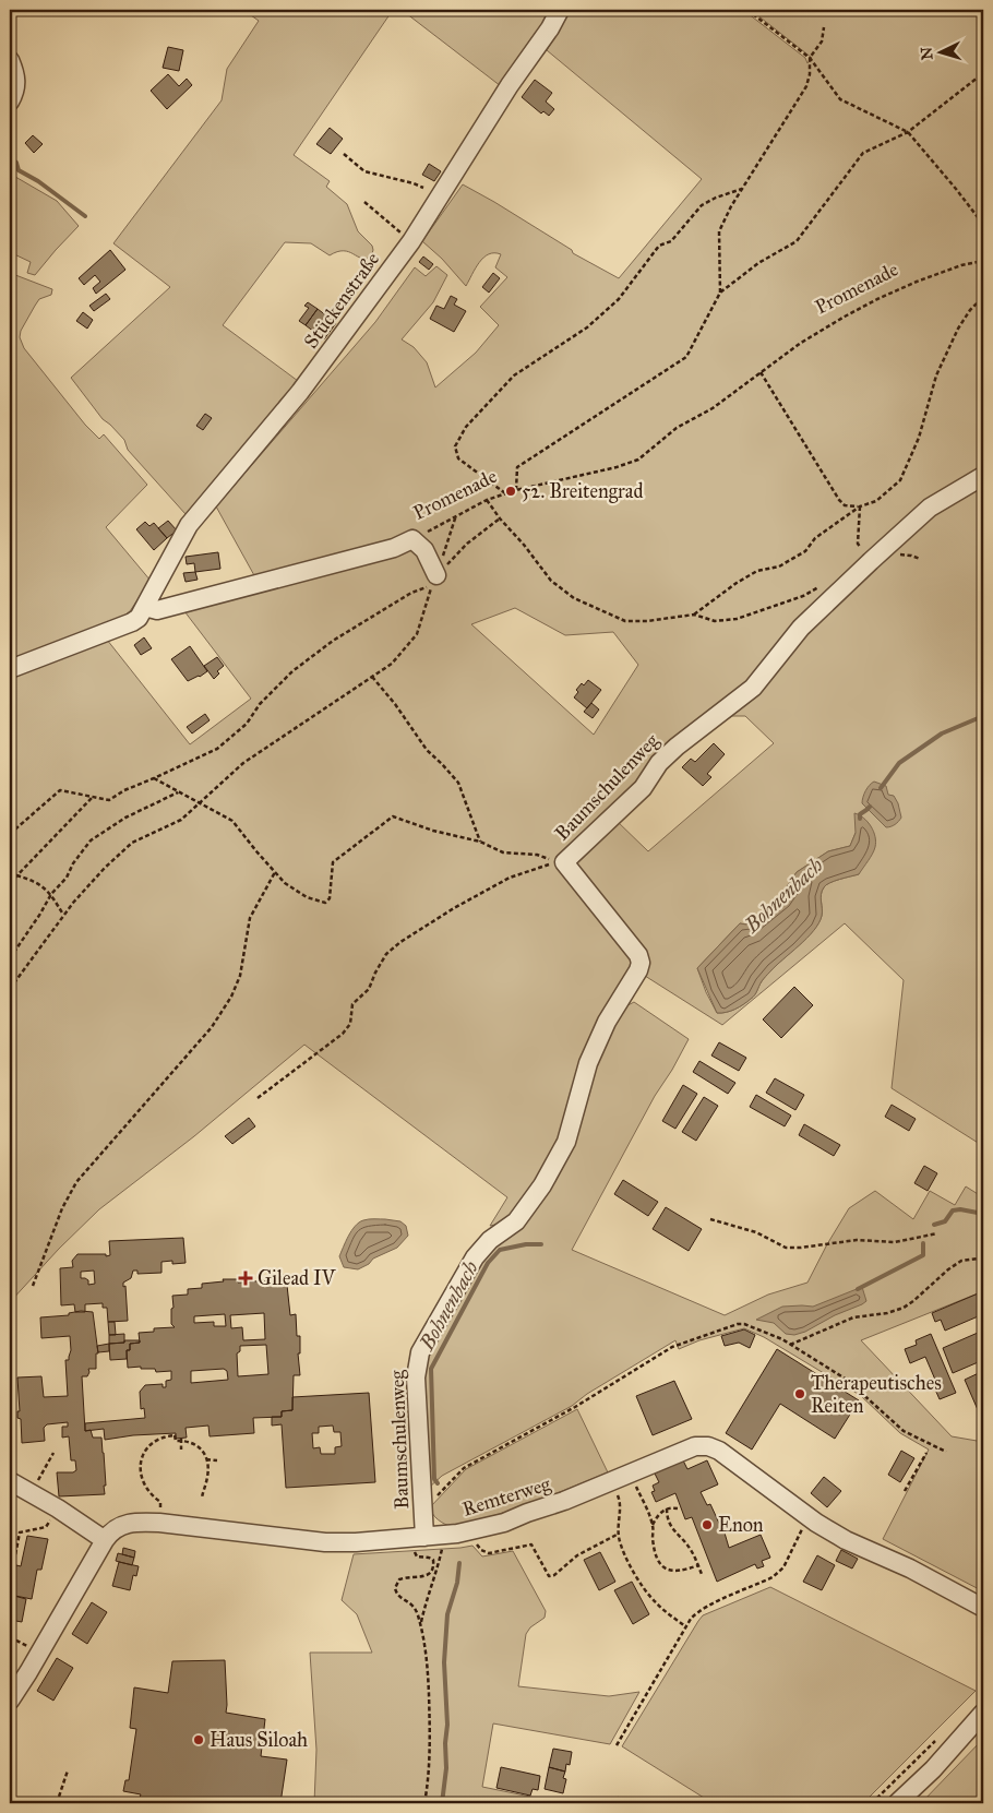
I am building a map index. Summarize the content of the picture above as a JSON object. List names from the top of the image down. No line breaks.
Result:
{"streets":{"street":["Promenade","Stückenstraße","Baumschulenweg","Remterweg"]},"crossings":[["Promenade","Stückenstraße"],["Baumschulenweg","Remterweg"]],"water":["Bohnenbach"],"places":{"other":["52. Breitengrad","Therapeutisches Reiten","Enon","Haus Siloah"],"health":["Gilead IV"]},"north":"left"}
